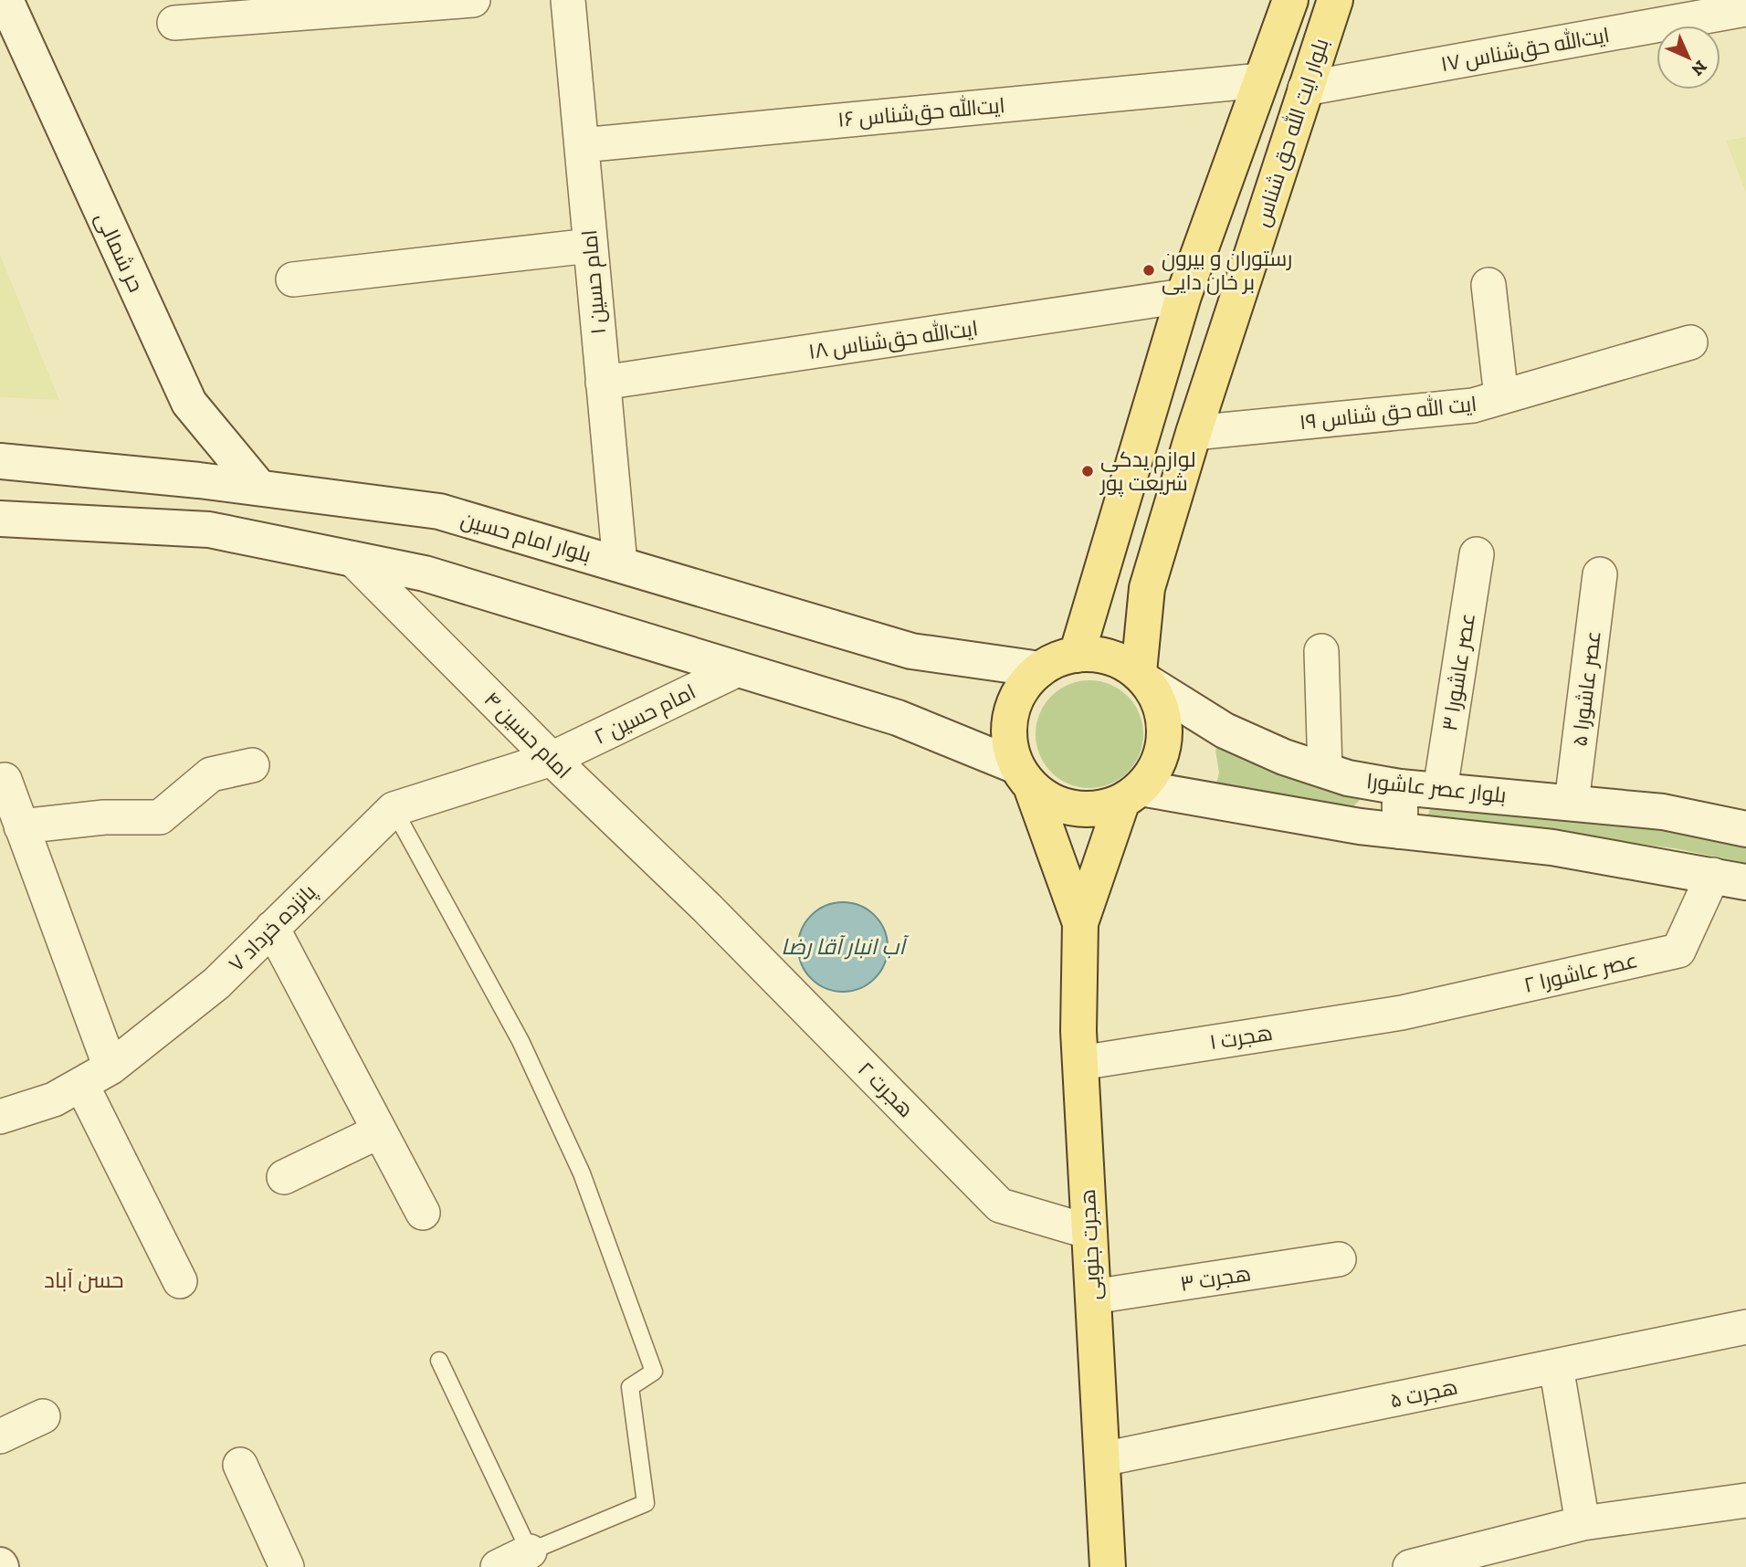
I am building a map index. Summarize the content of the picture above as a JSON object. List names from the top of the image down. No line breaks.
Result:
{"streets":{"main road":["بلوار ایت الله حق شناس","حر شمالی","بلوار امام حسین","بلوار عصر عاشورا","هجرت جنوبی"],"street":["ایت‌الله حق‌شناس ۱۷","ایت‌الله حق‌شناس ۱۶","امام حسین ۱","ایت‌الله حق‌شناس ۱۸","ایت الله حق شناس ۱۹","عصر عاشورا ۳","عصر عاشورا ۵","امام حسین ۲","امام حسین ۴","پانزده خرداد ۷","عصر عاشورا ۲","هجرت ۱","هجرت ۲","هجرت ۳","هجرت ۵"]},"crossings":[["ایت‌الله حق‌شناس ۱۷","بلوار ایت الله حق شناس"],["ایت‌الله حق‌شناس ۱۶","بلوار ایت الله حق شناس"],["ایت‌الله حق‌شناس ۱۶","امام حسین ۱"],["بلوار ایت الله حق شناس","ایت‌الله حق‌شناس ۱۸"],["بلوار ایت الله حق شناس","ایت الله حق شناس ۱۹"],["بلوار ایت الله حق شناس","بلوار امام حسین"],["بلوار ایت الله حق شناس","بلوار عصر عاشورا"],["بلوار ایت الله حق شناس","هجرت جنوبی"],["حر شمالی","بلوار امام حسین"],["امام حسین ۱","ایت‌الله حق‌شناس ۱۸"],["امام حسین ۱","بلوار امام حسین"],["بلوار امام حسین","بلوار عصر عاشورا"],["بلوار امام حسین","هجرت جنوبی"],["عصر عاشورا ۳","بلوار عصر عاشورا"],["عصر عاشورا ۵","بلوار عصر عاشورا"],["امام حسین ۲","امام حسین ۴"],["امام حسین ۲","پانزده خرداد ۷"],["امام حسین ۴","پانزده خرداد ۷"],["امام حسین ۴","هجرت ۲"],["بلوار عصر عاشورا","هجرت جنوبی"],["عصر عاشورا ۲","هجرت ۱"],["هجرت ۱","هجرت جنوبی"],["هجرت ۲","هجرت جنوبی"],["هجرت جنوبی","هجرت ۳"],["هجرت جنوبی","هجرت ۵"]],"districts":["حسن آباد"],"water":["آب انبار آقا رضا"],"places":["رستوران و بیرون بر خان دایی","لوازم یدکی شریعت پور"],"north":"bottom right"}
